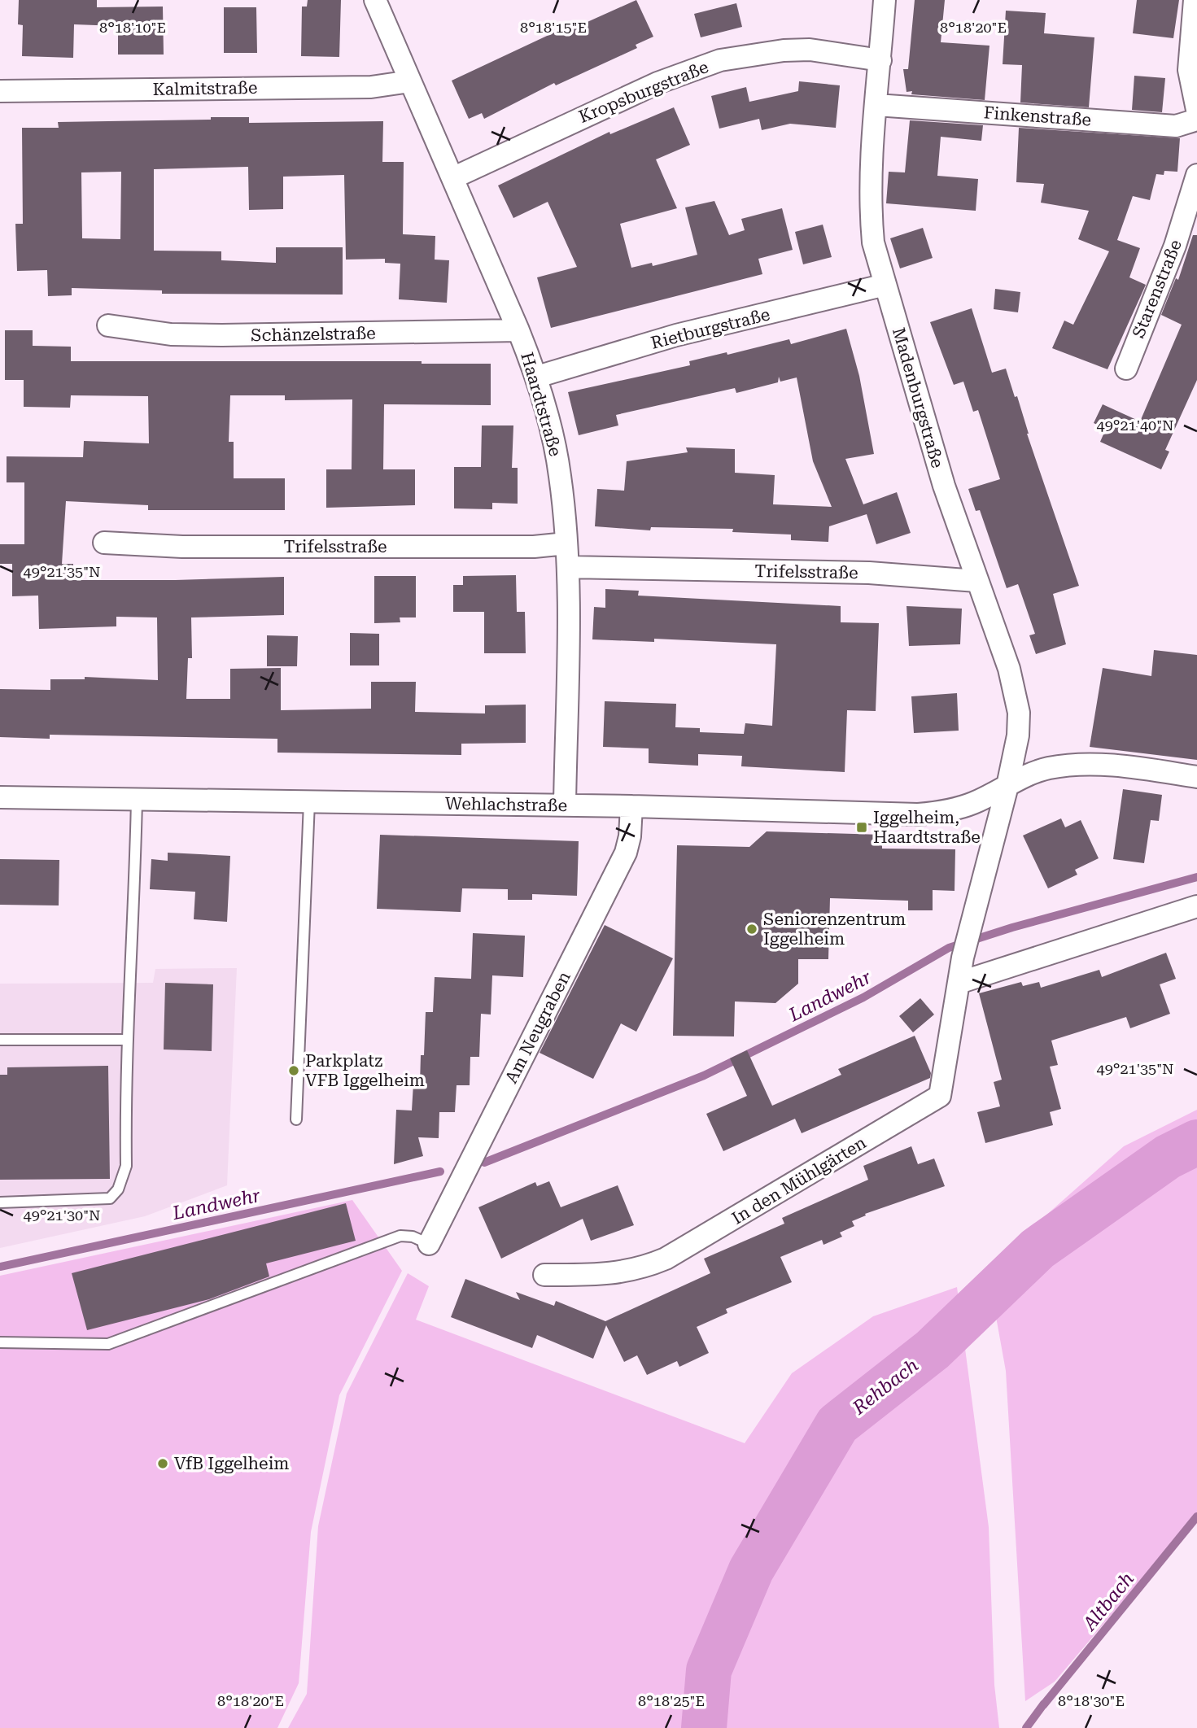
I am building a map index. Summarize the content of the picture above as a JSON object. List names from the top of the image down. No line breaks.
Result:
{"streets":{"street":["Kalmitstraße","Kropsburgstraße","Finkenstraße","Starenstraße","Rietburgstraße","Schänzelstraße","Madenburgstraße","Haardtstraße","Trifelsstraße","Wehlachstraße","Am Neugraben","In den Mühlgärten"]},"crossings":[["Kalmitstraße","Haardtstraße"],["Kropsburgstraße","Madenburgstraße"],["Kropsburgstraße","Haardtstraße"],["Finkenstraße","Madenburgstraße"],["Rietburgstraße","Madenburgstraße"],["Rietburgstraße","Haardtstraße"],["Schänzelstraße","Haardtstraße"],["Madenburgstraße","Trifelsstraße"],["Madenburgstraße","Wehlachstraße"],["Madenburgstraße","In den Mühlgärten"],["Haardtstraße","Trifelsstraße"],["Haardtstraße","Wehlachstraße"],["Wehlachstraße","Am Neugraben"],["Wehlachstraße","In den Mühlgärten"]],"water":["Landwehr","Rehbach","Altbach"],"places":{"transit":["Iggelheim, Haardtstraße"],"other":["Seniorenzentrum Iggelheim","Parkplatz VFB Iggelheim","VfB Iggelheim"]},"coordinates":["8°18'10\"E","8°18'15\"E","8°18'20\"E","49°21'40\"N","49°21'35\"N","49°21'30\"N","8°18'25\"E","8°18'30\"E"]}
